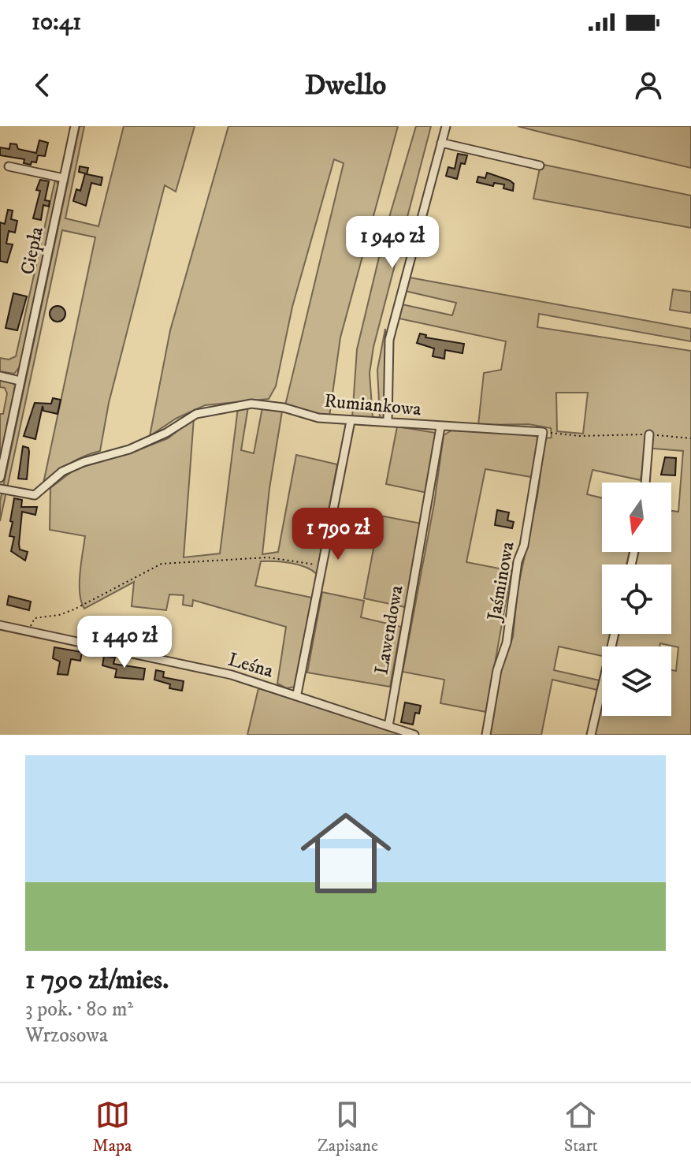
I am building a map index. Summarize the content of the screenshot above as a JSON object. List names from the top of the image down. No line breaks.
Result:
{"streets":{"street":["Ciepła","Rumiankowa","Jaśminowa","Lawendowa","Leśna"]},"crossings":[["Rumiankowa","Jaśminowa"],["Rumiankowa","Lawendowa"],["Lawendowa","Leśna"]],"north":"bottom","page":{"status":"10:41","header":"Dwello","price":["1 940 zł","1 790 zł","1 440 zł"],"list":[{"name":"1 790 zł/mies.","note":"3 pok. · 80 m² · Wrzosowa"}],"tabs":["Mapa","Zapisane","Start"]}}
